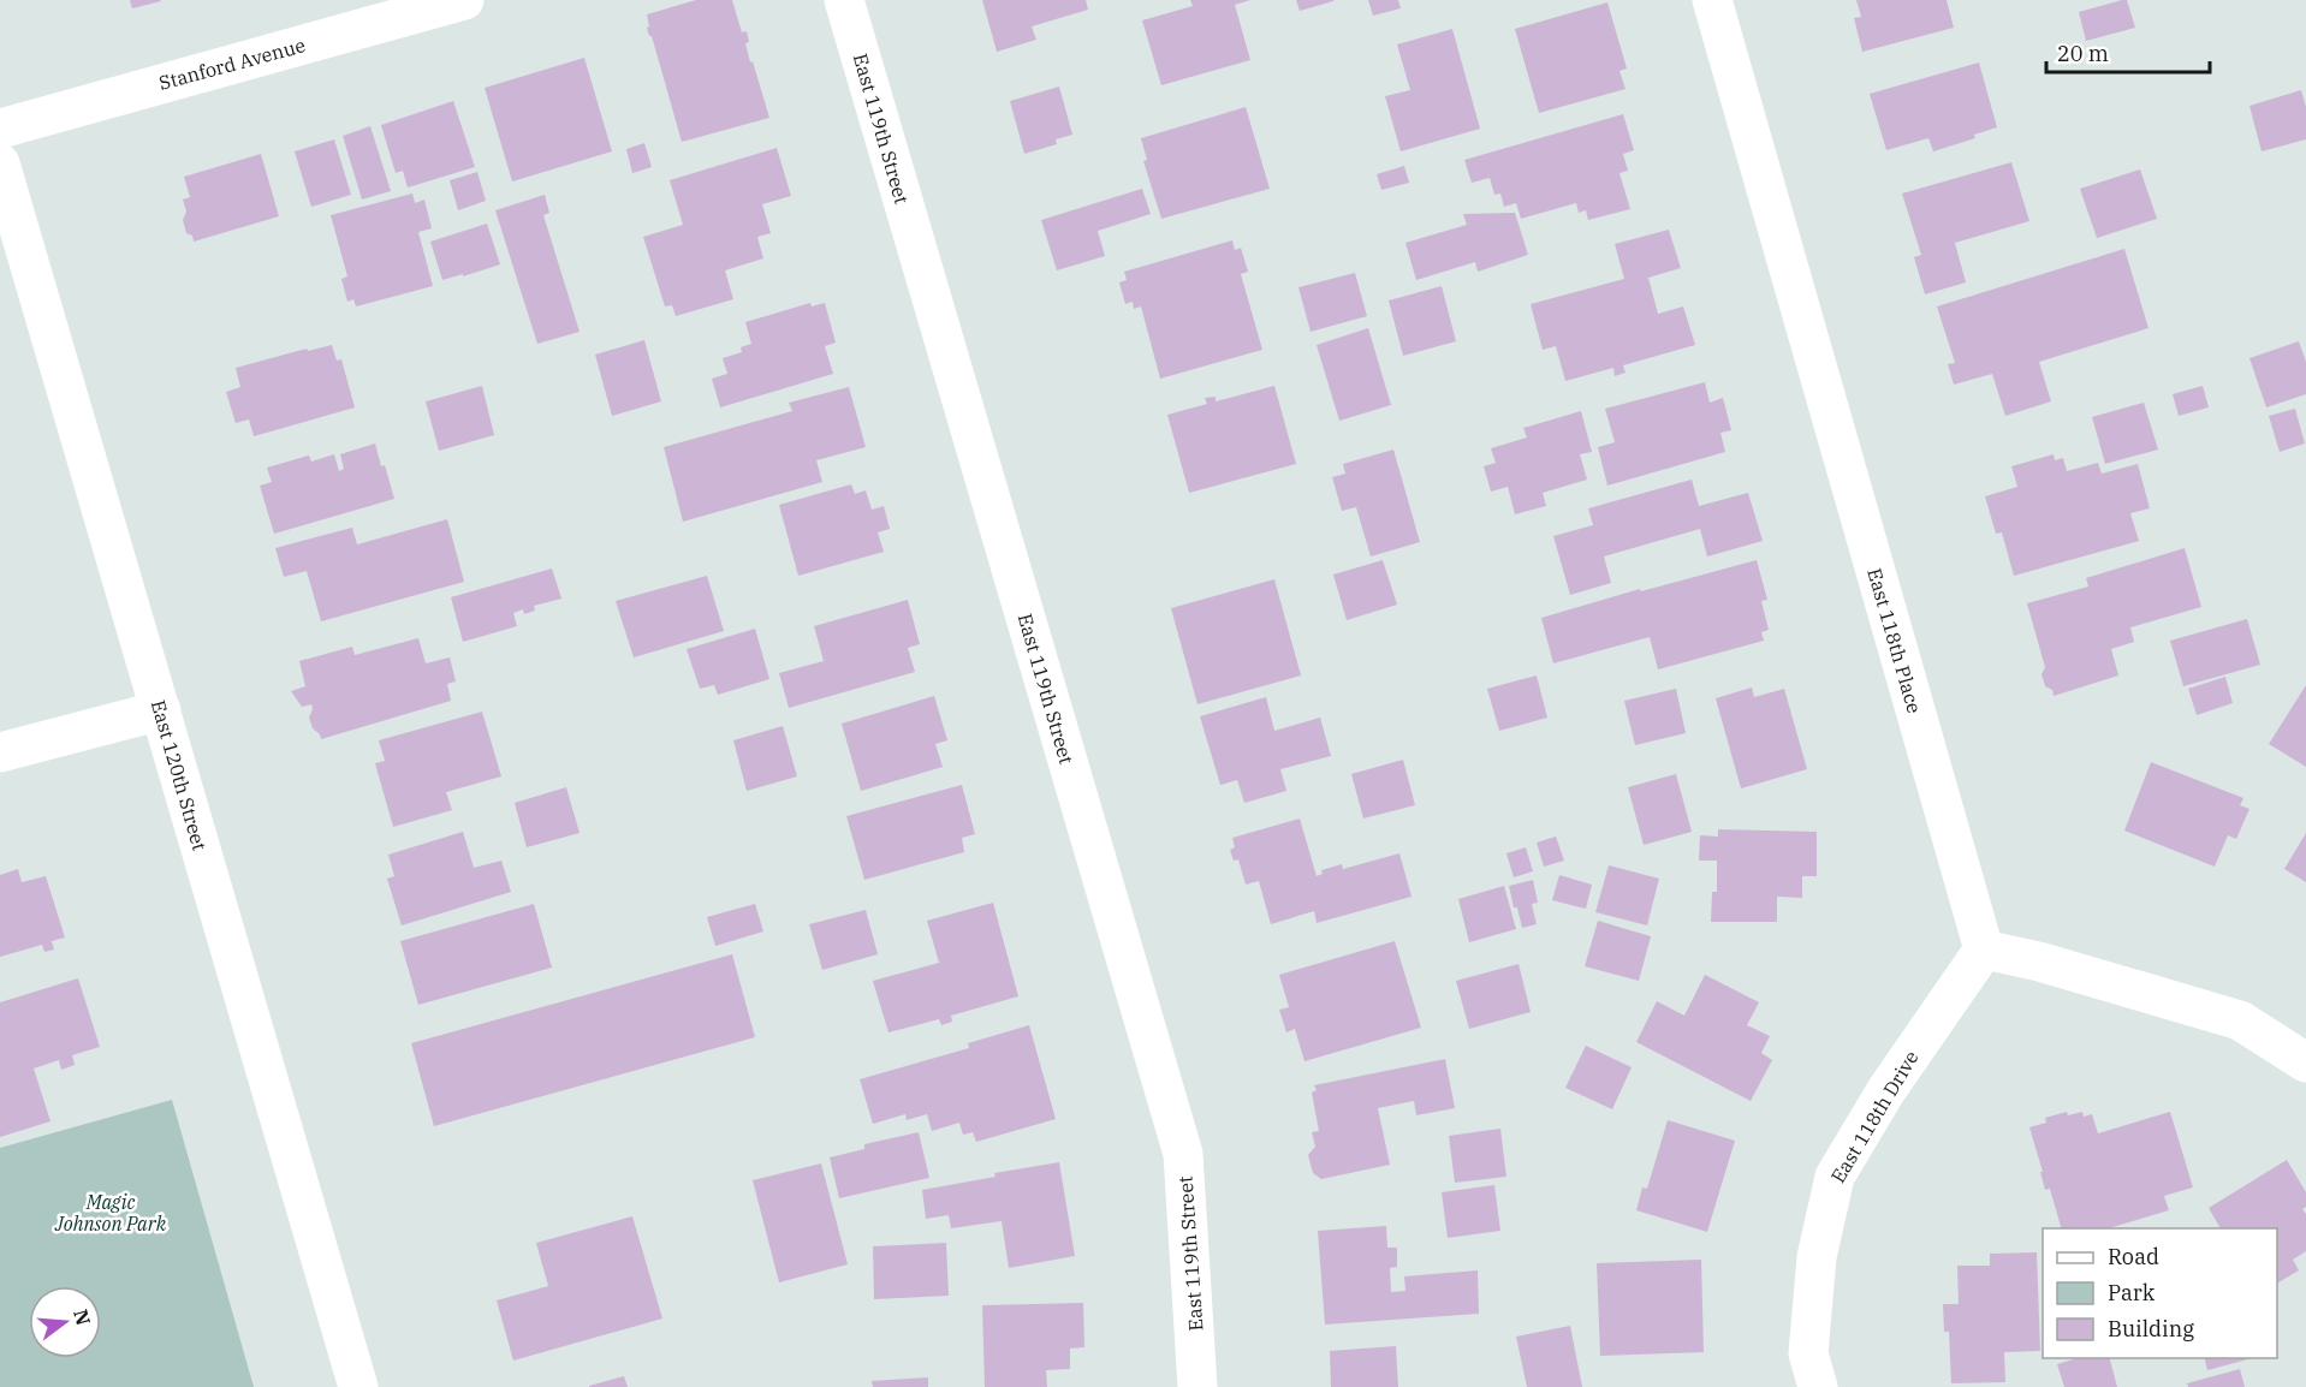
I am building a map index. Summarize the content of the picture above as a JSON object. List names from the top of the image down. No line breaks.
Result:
{"streets":{"street":["Stanford Avenue","East 119th Street","East 118th Place","East 120th Street","East 118th Drive"]},"crossings":[["East 118th Place","East 118th Drive"]],"parks":["Magic Johnson Park"],"legend":["Road","Park","Building"],"scale_bar":"20 m","north":"right"}
